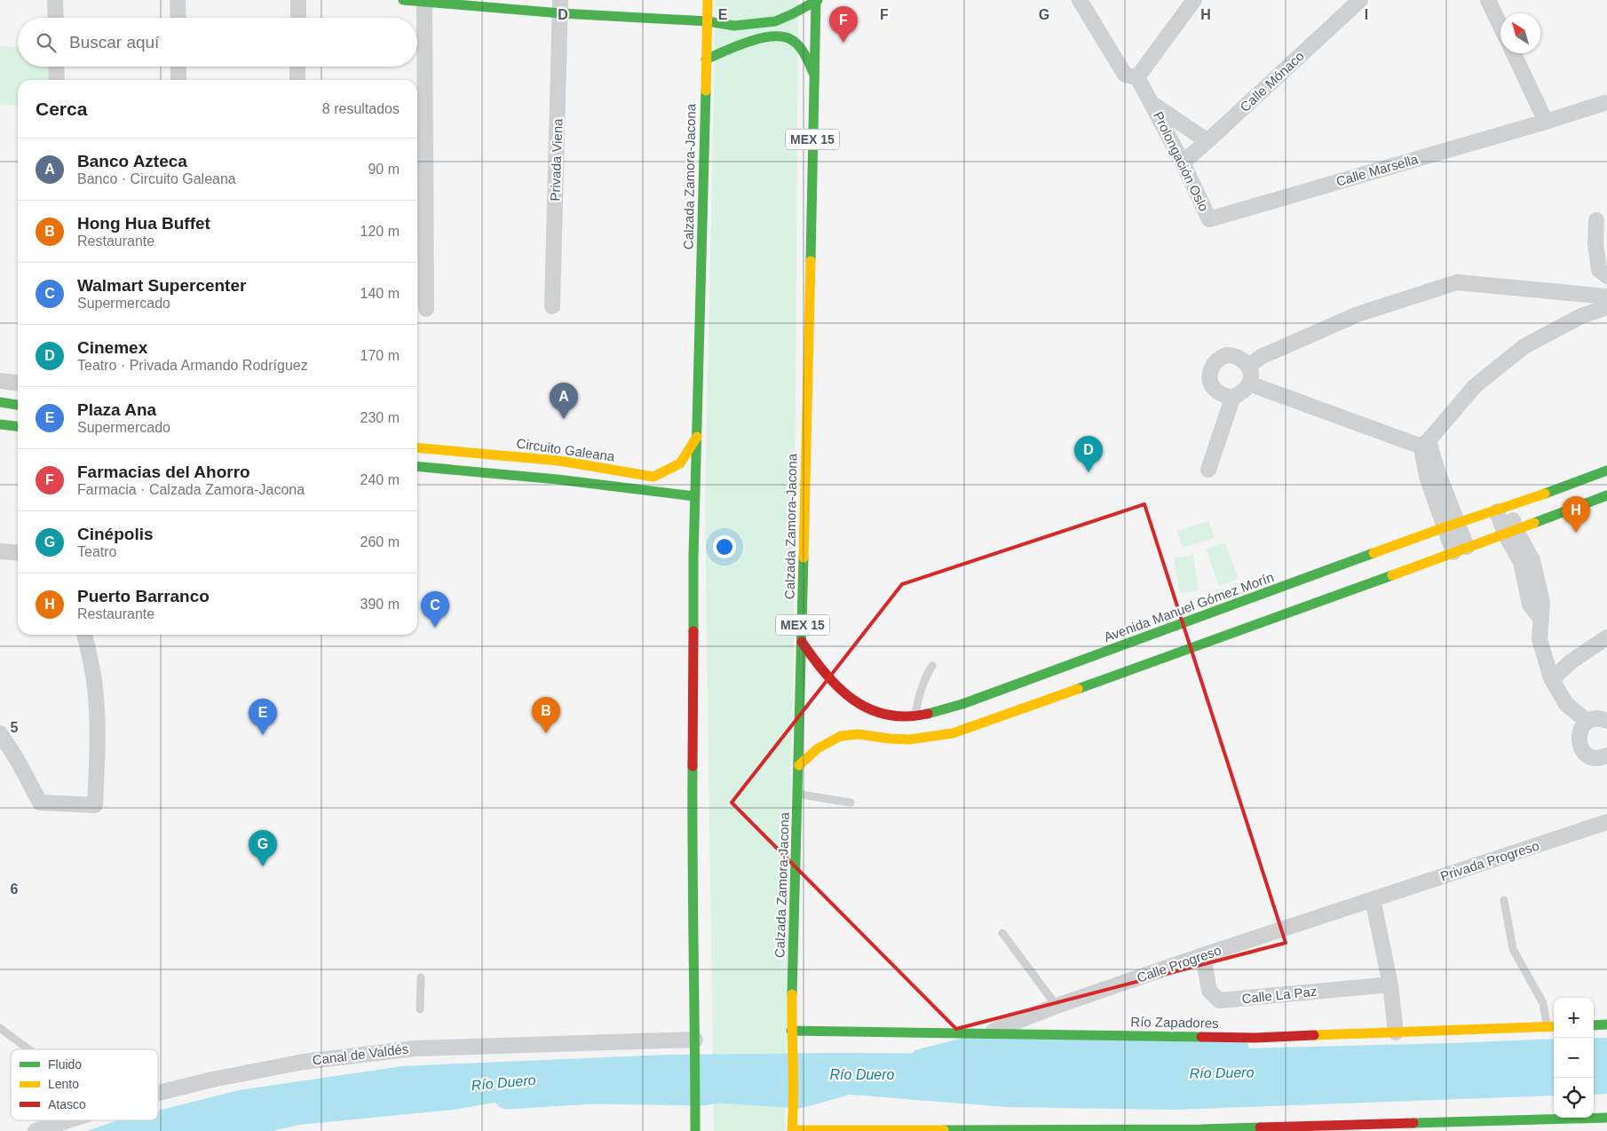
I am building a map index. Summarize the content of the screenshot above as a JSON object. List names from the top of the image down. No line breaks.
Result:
{"streets":{"street":["Calle Mónaco","MEX 15","Privada Viena","Prolongación Oslo","Calle Marsella","Calzada Zamora-Jacona","Circuito Galeana","Avenida Manuel Gómez Morín","Privada Progreso","Calle Progreso","Calle La Paz","Río Zapadores","Canal de Valdés"]},"crossings":[["Calle Mónaco","Prolongación Oslo"],["Prolongación Oslo","Calle Marsella"],["Calzada Zamora-Jacona","Circuito Galeana"],["Calzada Zamora-Jacona","Avenida Manuel Gómez Morín"],["Calzada Zamora-Jacona","Río Zapadores"],["Calzada Zamora-Jacona","Canal de Valdés"],["Privada Progreso","Calle Progreso"],["Calle Progreso","Calle La Paz"],["Calle Progreso","Río Zapadores"]],"water":["Río Duero"],"legend":["Fluido","Lento","Atasco"],"north":"top left","page":{"pins":["F","A","D","H","C","B","E","G"],"search":"Buscar aquí","heading":["Cerca","8 resultados"],"list":[{"mark":"A","name":"Banco Azteca","note":"Banco · Circuito Galeana","value":"90 m"},{"mark":"B","name":"Hong Hua Buffet","note":"Restaurante","value":"120 m"},{"mark":"C","name":"Walmart Supercenter","note":"Supermercado","value":"140 m"},{"mark":"D","name":"Cinemex","note":"Teatro · Privada Armando Rodríguez","value":"170 m"},{"mark":"E","name":"Plaza Ana","note":"Supermercado","value":"230 m"},{"mark":"F","name":"Farmacias del Ahorro","note":"Farmacia · Calzada Zamora-Jacona","value":"240 m"},{"mark":"G","name":"Cinépolis","note":"Teatro","value":"260 m"},{"mark":"H","name":"Puerto Barranco","note":"Restaurante","value":"390 m"}],"map_buttons":["+","−"]},"grid":{"columns":["D","E","F","G","H","I"],"rows":["5","6"]}}
